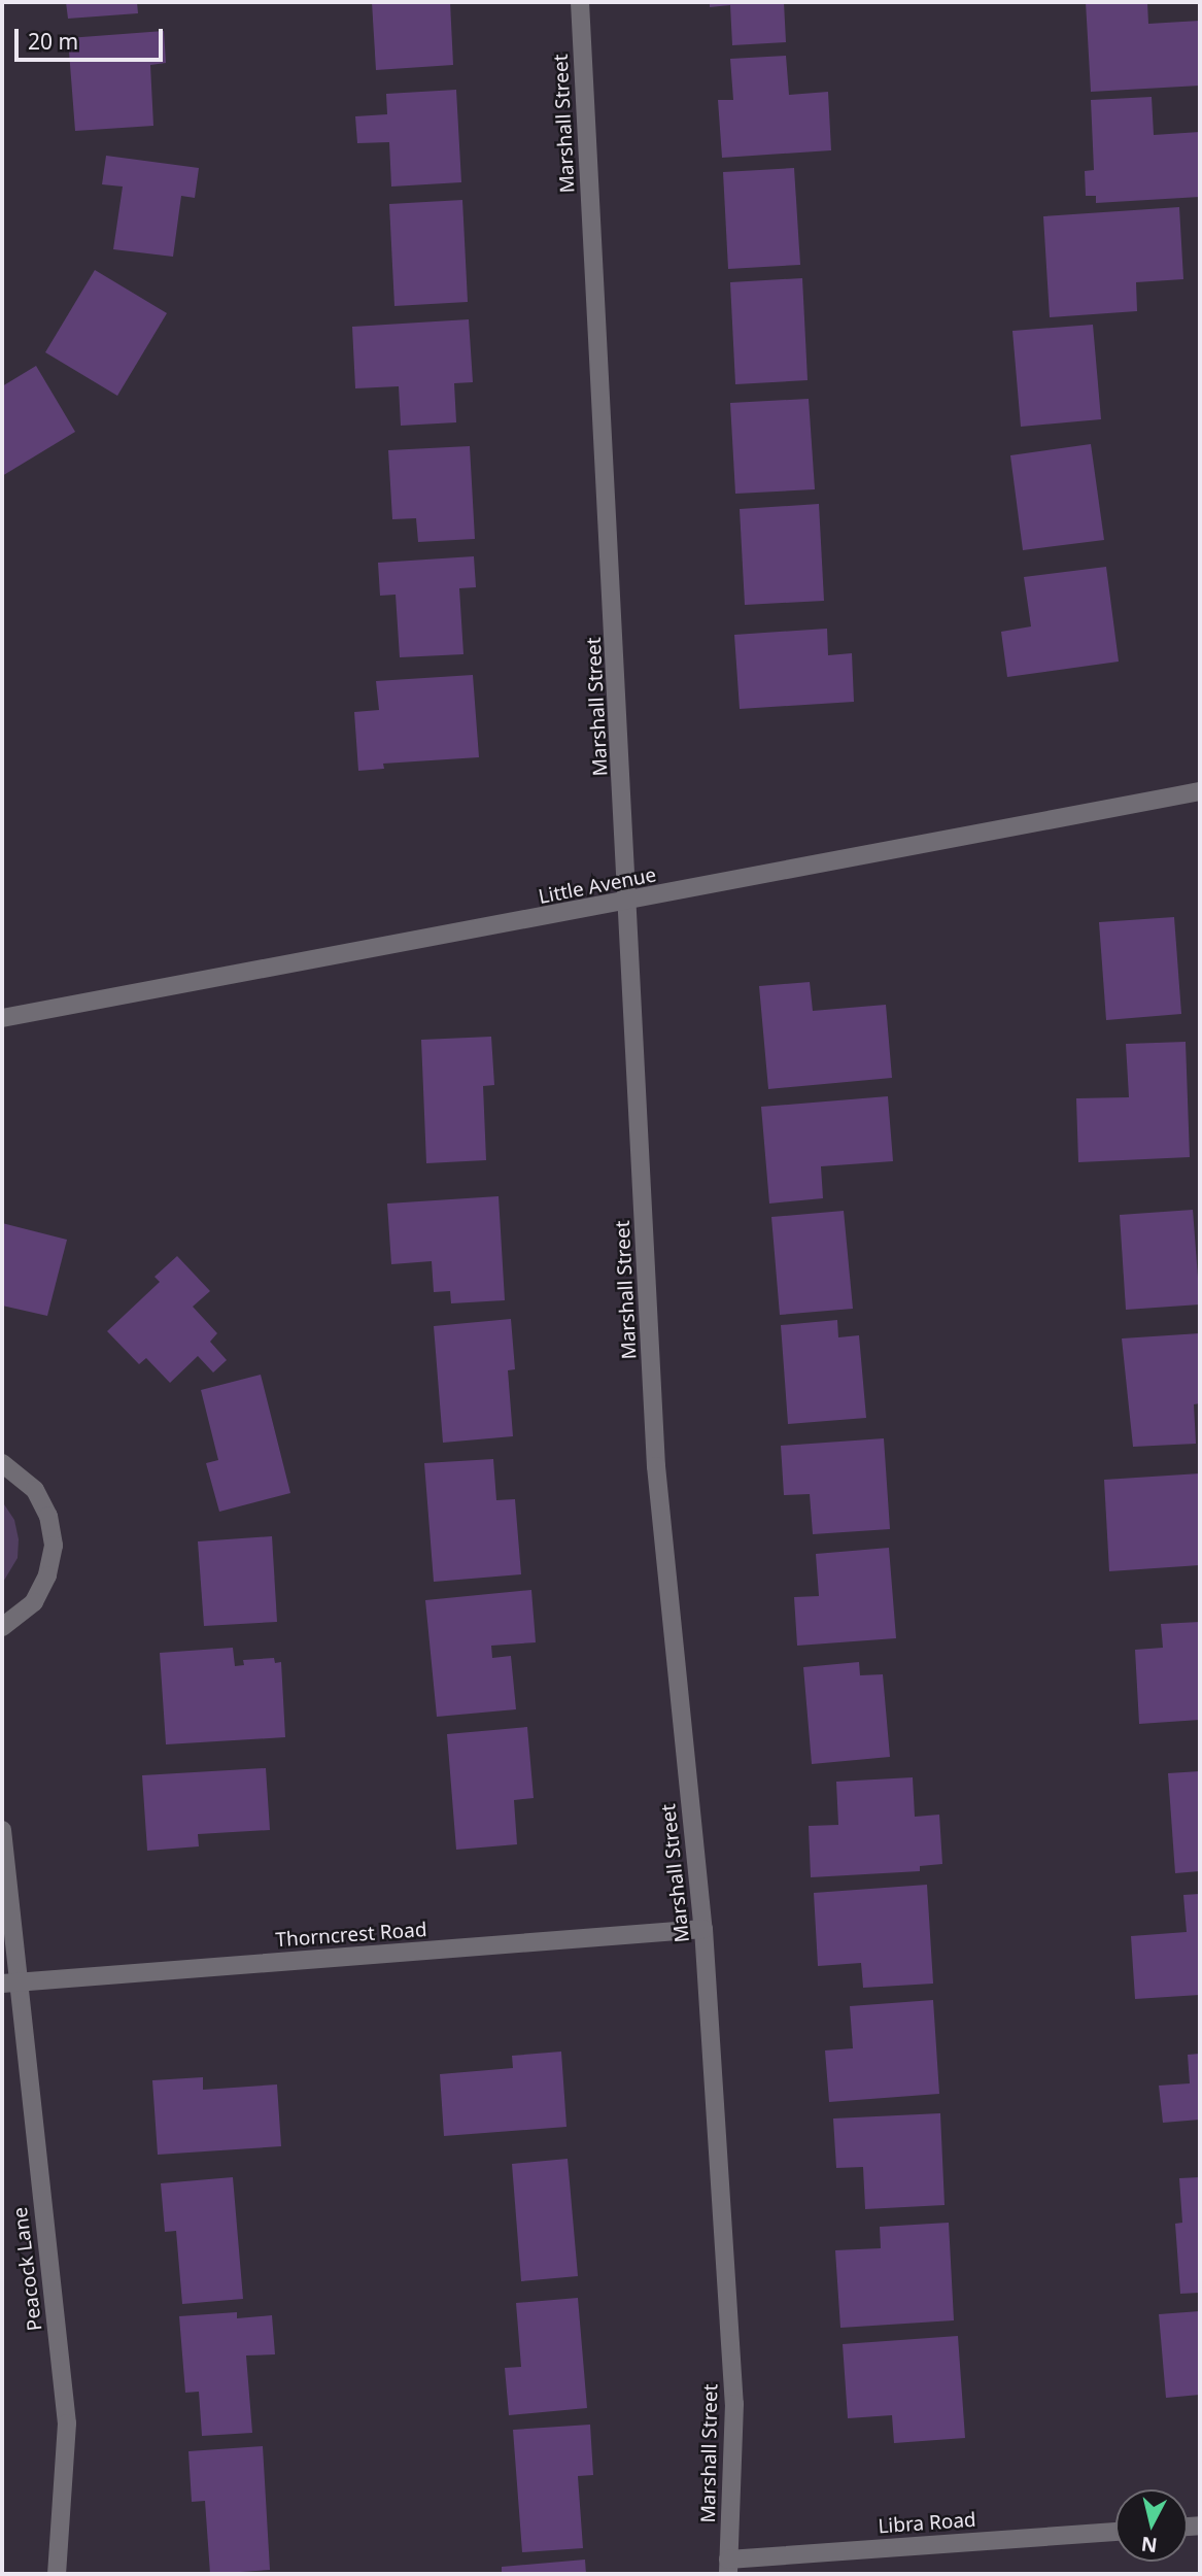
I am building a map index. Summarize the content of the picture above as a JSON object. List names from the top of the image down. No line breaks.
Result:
{"streets":{"street":["Marshall Street","Little Avenue","Thorncrest Road","Peacock Lane","Libra Road"]},"crossings":[["Marshall Street","Little Avenue"],["Marshall Street","Thorncrest Road"],["Marshall Street","Libra Road"],["Thorncrest Road","Peacock Lane"]],"scale_bar":"20 m","north":"bottom"}
